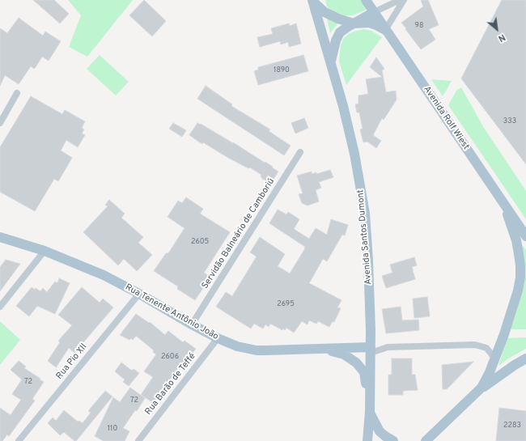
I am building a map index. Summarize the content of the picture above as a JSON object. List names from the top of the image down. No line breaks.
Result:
{"streets":{"main road":["Avenida Rolf Wiest","Avenida Santos Dumont","Rua Tenente Antônio João"],"street":["Servidão Balneário de Camboriú","Rua Pio XII","Rua Barão de Teffé"]},"crossings":[["Servidão Balneário de Camboriú","Rua Tenente Antônio João"],["Avenida Santos Dumont","Rua Tenente Antônio João"],["Rua Tenente Antônio João","Rua Pio XII"],["Rua Tenente Antônio João","Rua Barão de Teffé"]],"house_numbers":["98","1890","333","2605","2695","2606","72","72","2283","110"],"north":"bottom right"}
